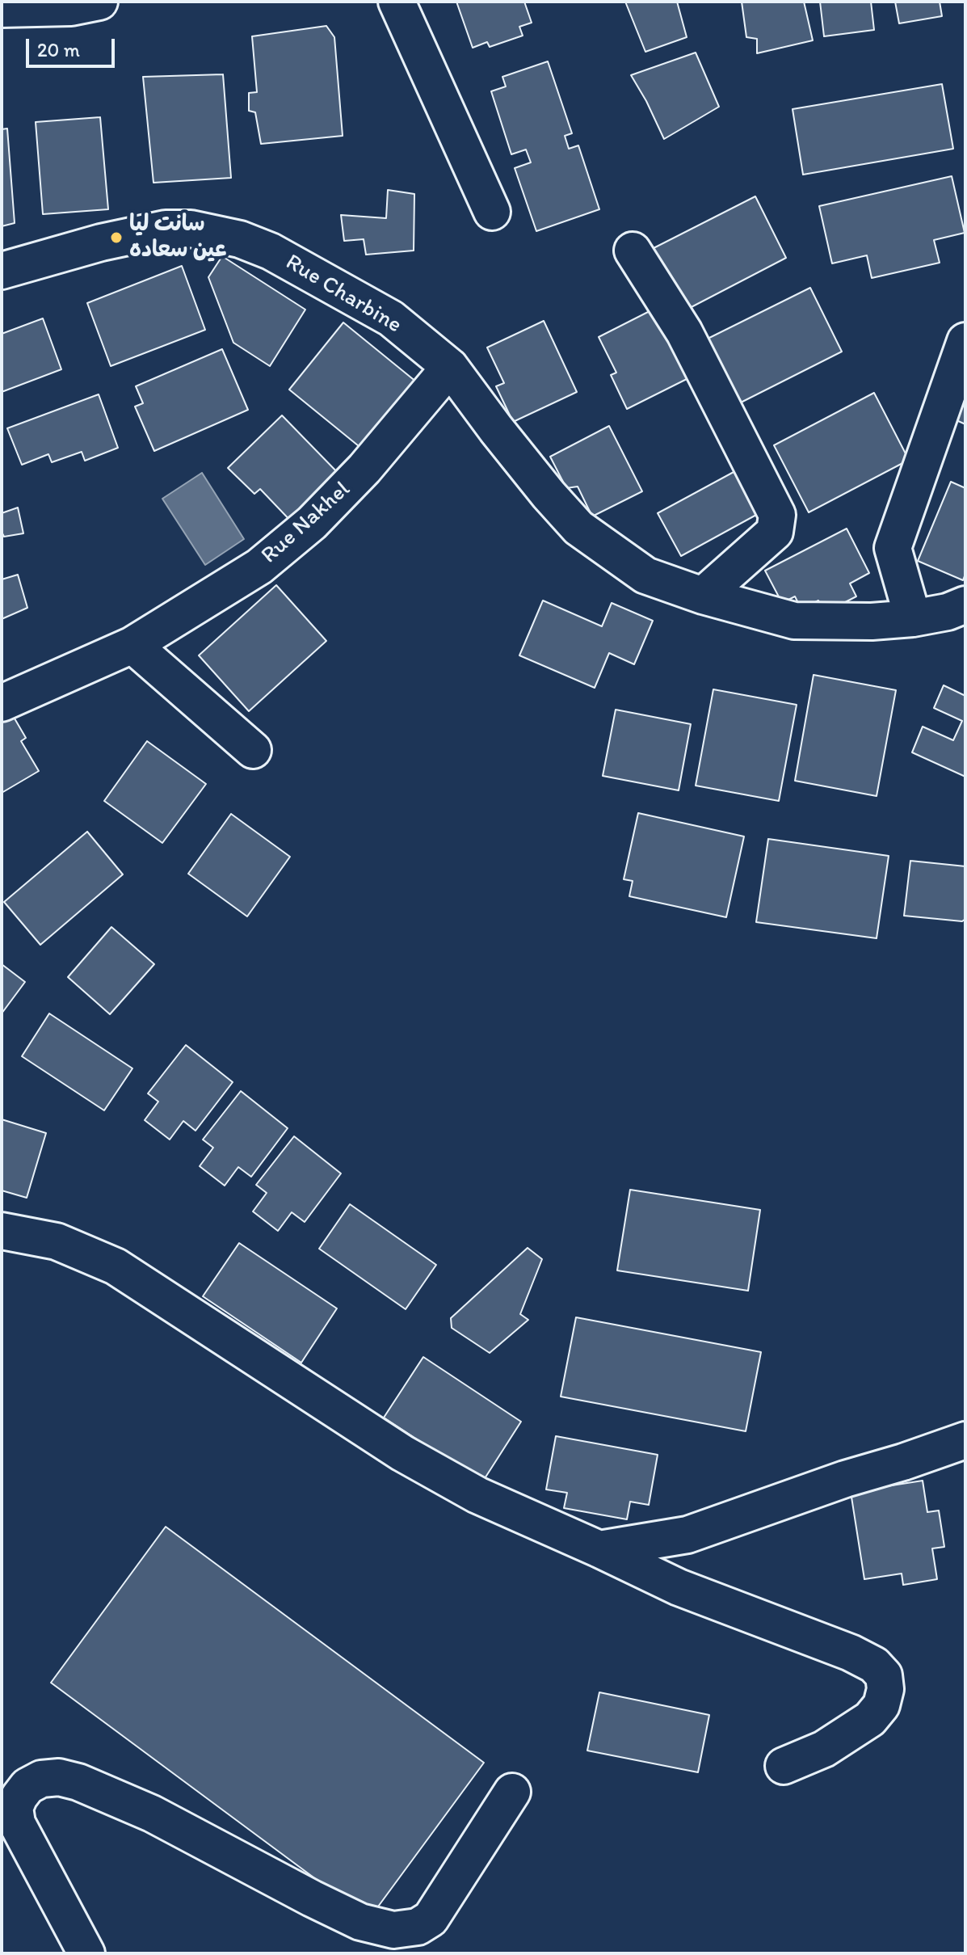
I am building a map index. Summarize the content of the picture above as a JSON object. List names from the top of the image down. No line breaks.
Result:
{"streets":{"street":["Rue Charbine","Rue Nakhel"]},"crossings":[["Rue Charbine","Rue Nakhel"]],"places":["سانت ليا عين سعاده"],"scale_bar":"20 m"}
